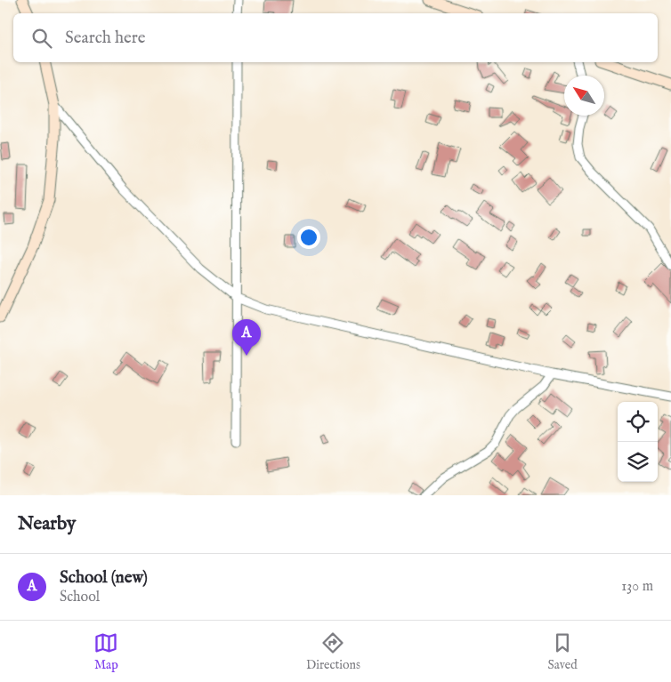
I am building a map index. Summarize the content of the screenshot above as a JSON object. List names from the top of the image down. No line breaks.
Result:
{"north":"top left","page":{"search":"Search here","pins":"A","heading":"Nearby","list":[{"mark":"A","name":"School (new)","note":"School","value":"130 m"}],"nav":["Map","Directions","Saved"]}}
